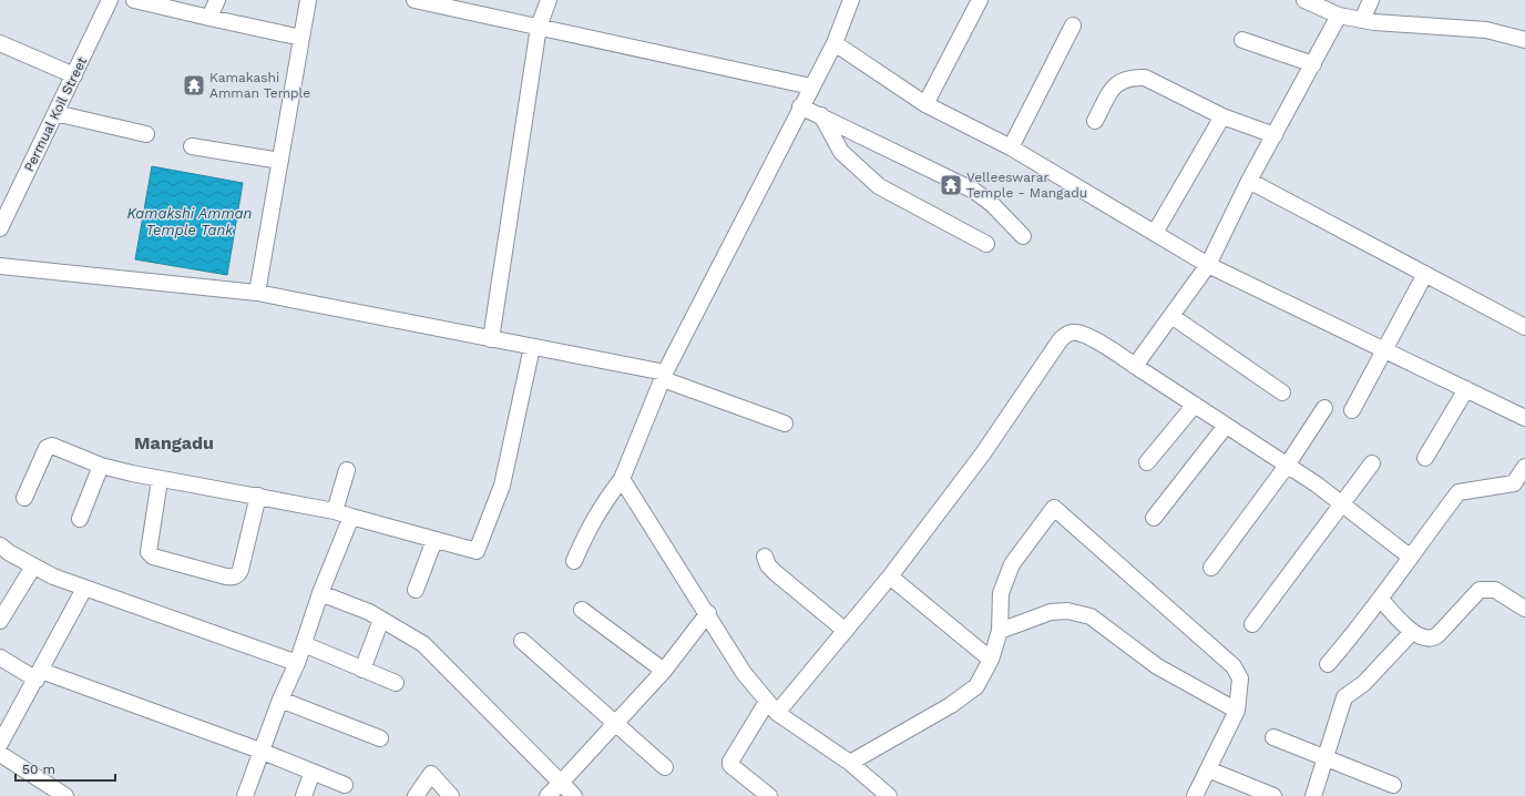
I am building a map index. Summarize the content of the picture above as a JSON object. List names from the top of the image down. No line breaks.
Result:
{"streets":{"street":["Permual Koil Street"]},"districts":["Mangadu"],"water":["Kamakshi Amman Temple Tank"],"places":{"temple":["Kamakashi Amman Temple","Velleeswarar Temple - Mangadu"]},"scale_bar":"50 m"}
